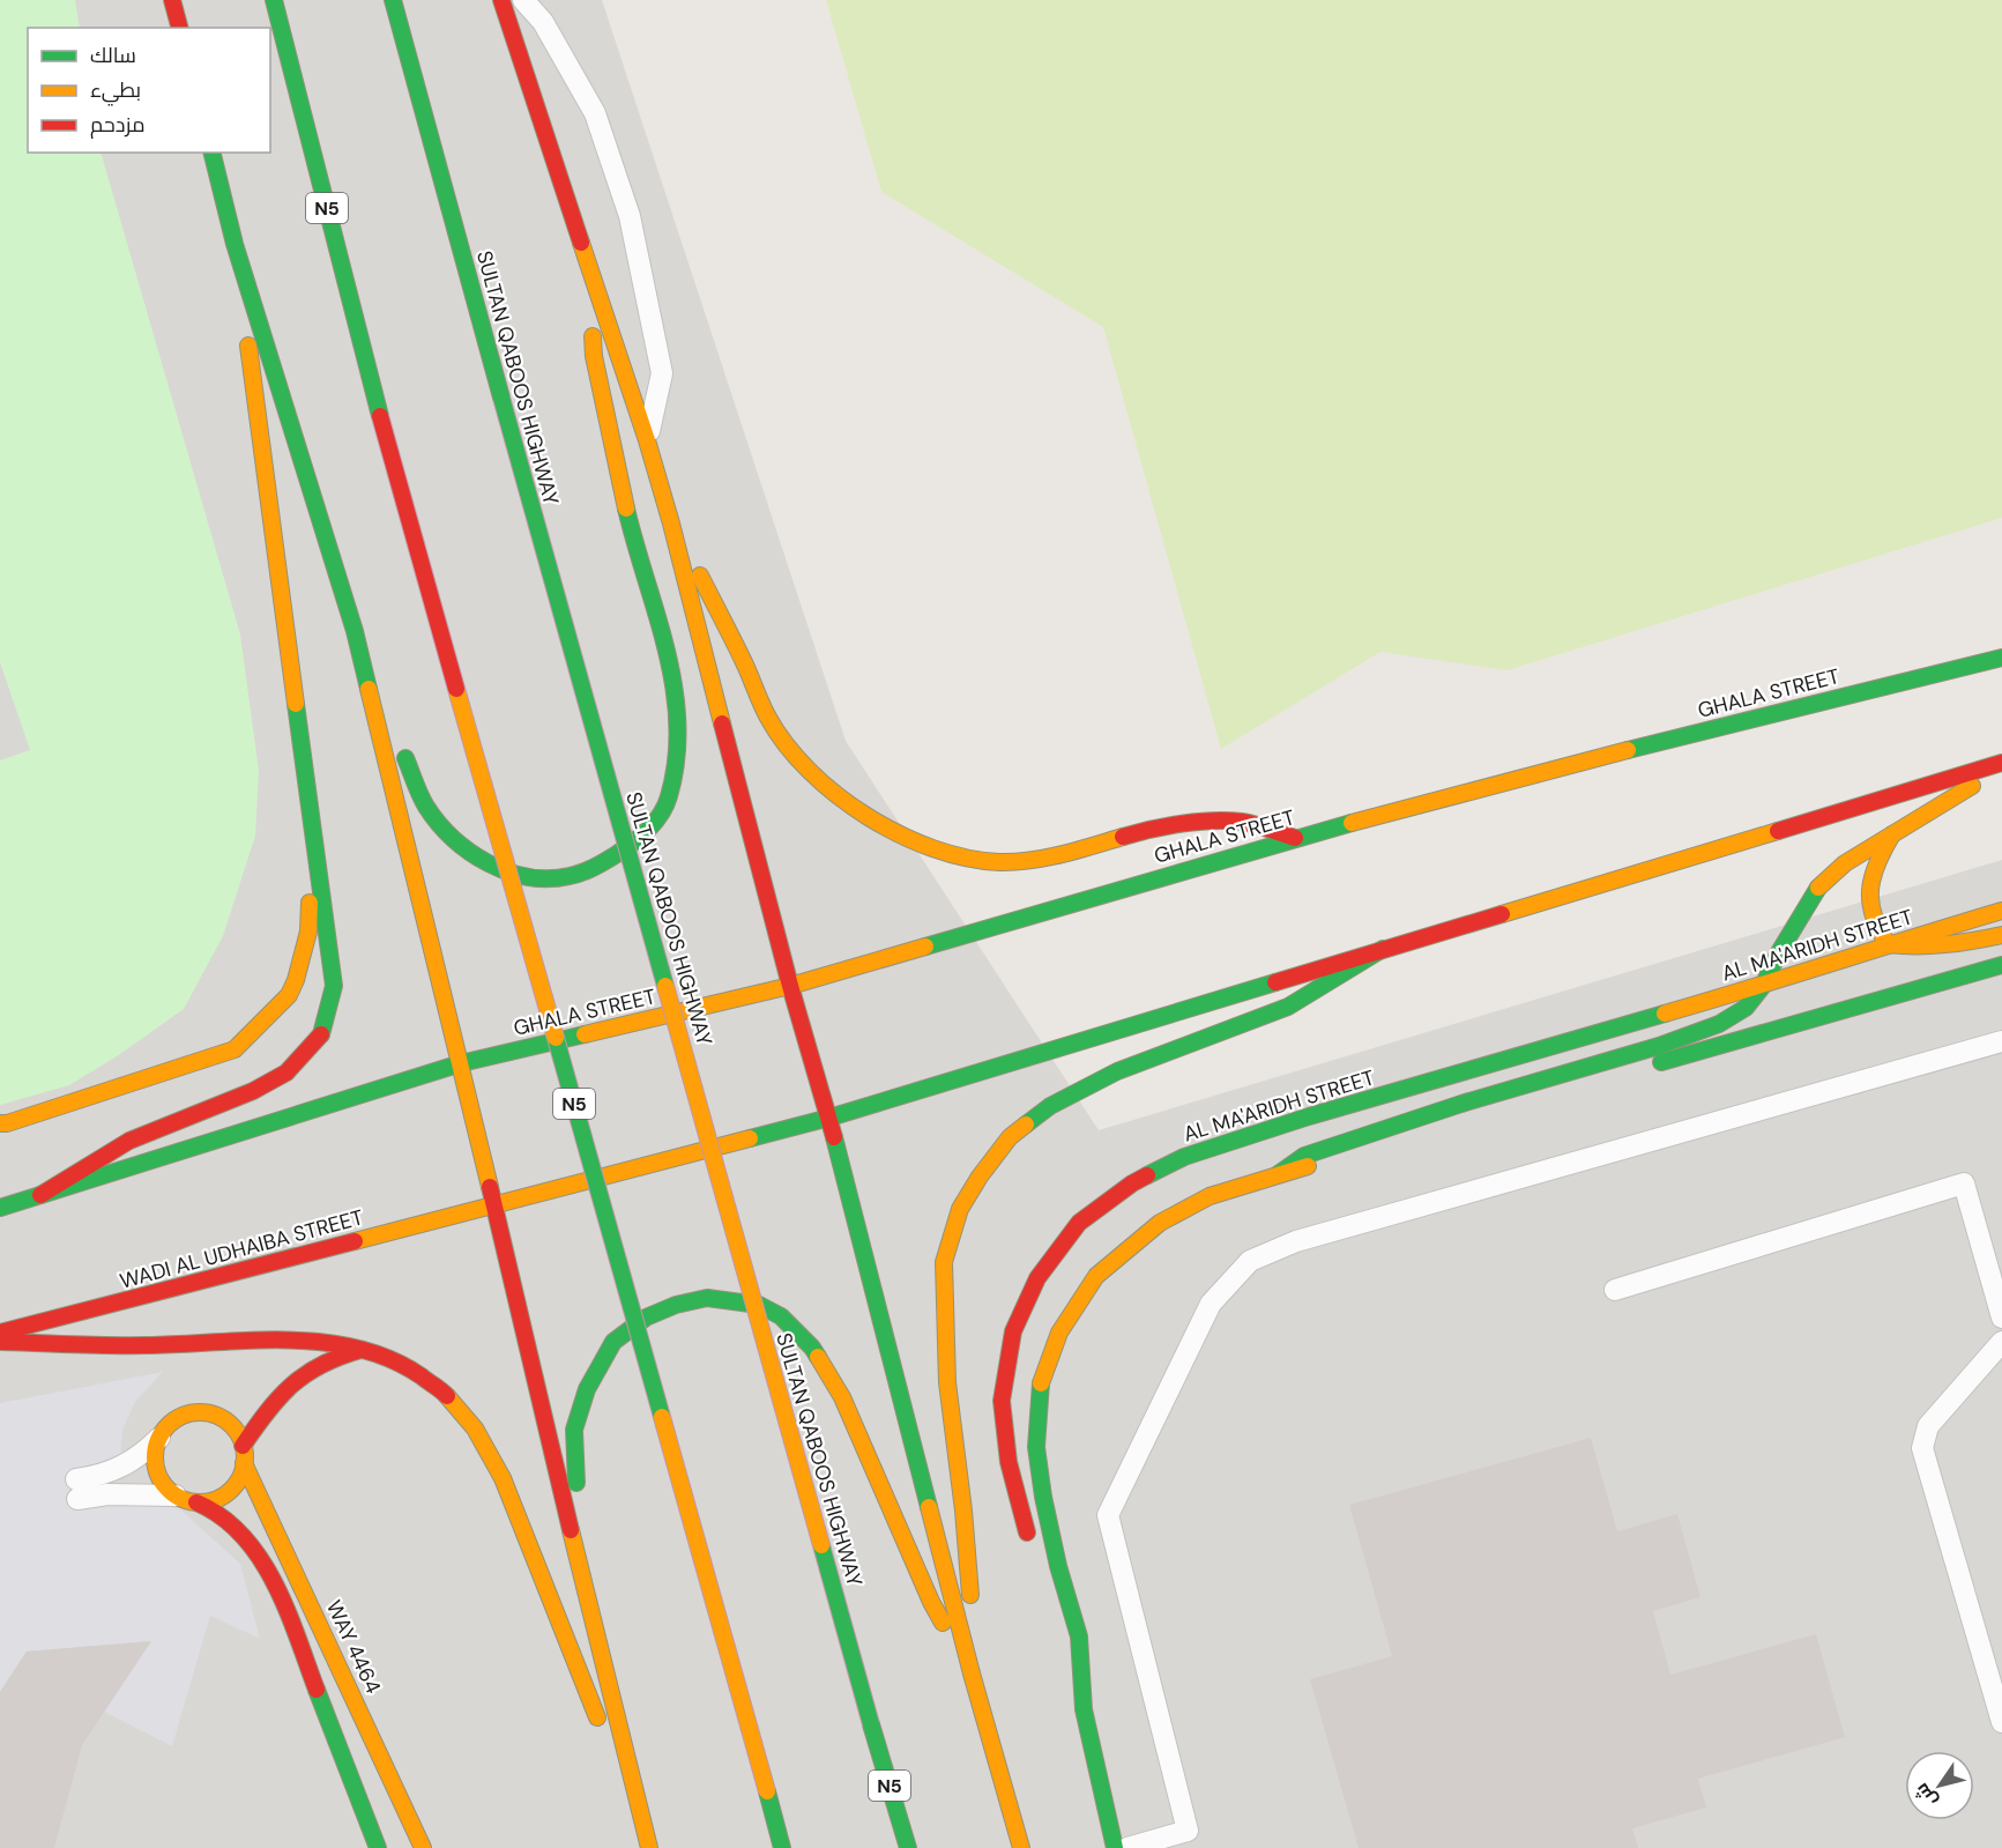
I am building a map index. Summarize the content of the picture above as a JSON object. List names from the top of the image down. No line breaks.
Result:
{"streets":{"main road":["N5","SULTAN QABOOS HIGHWAY","GHALA STREET","AL MA'ARIDH STREET","WADI AL UDHAIBA STREET","WAY 4464"]},"legend":["سالك","بطيء","مزدحم"],"north":"bottom left"}
